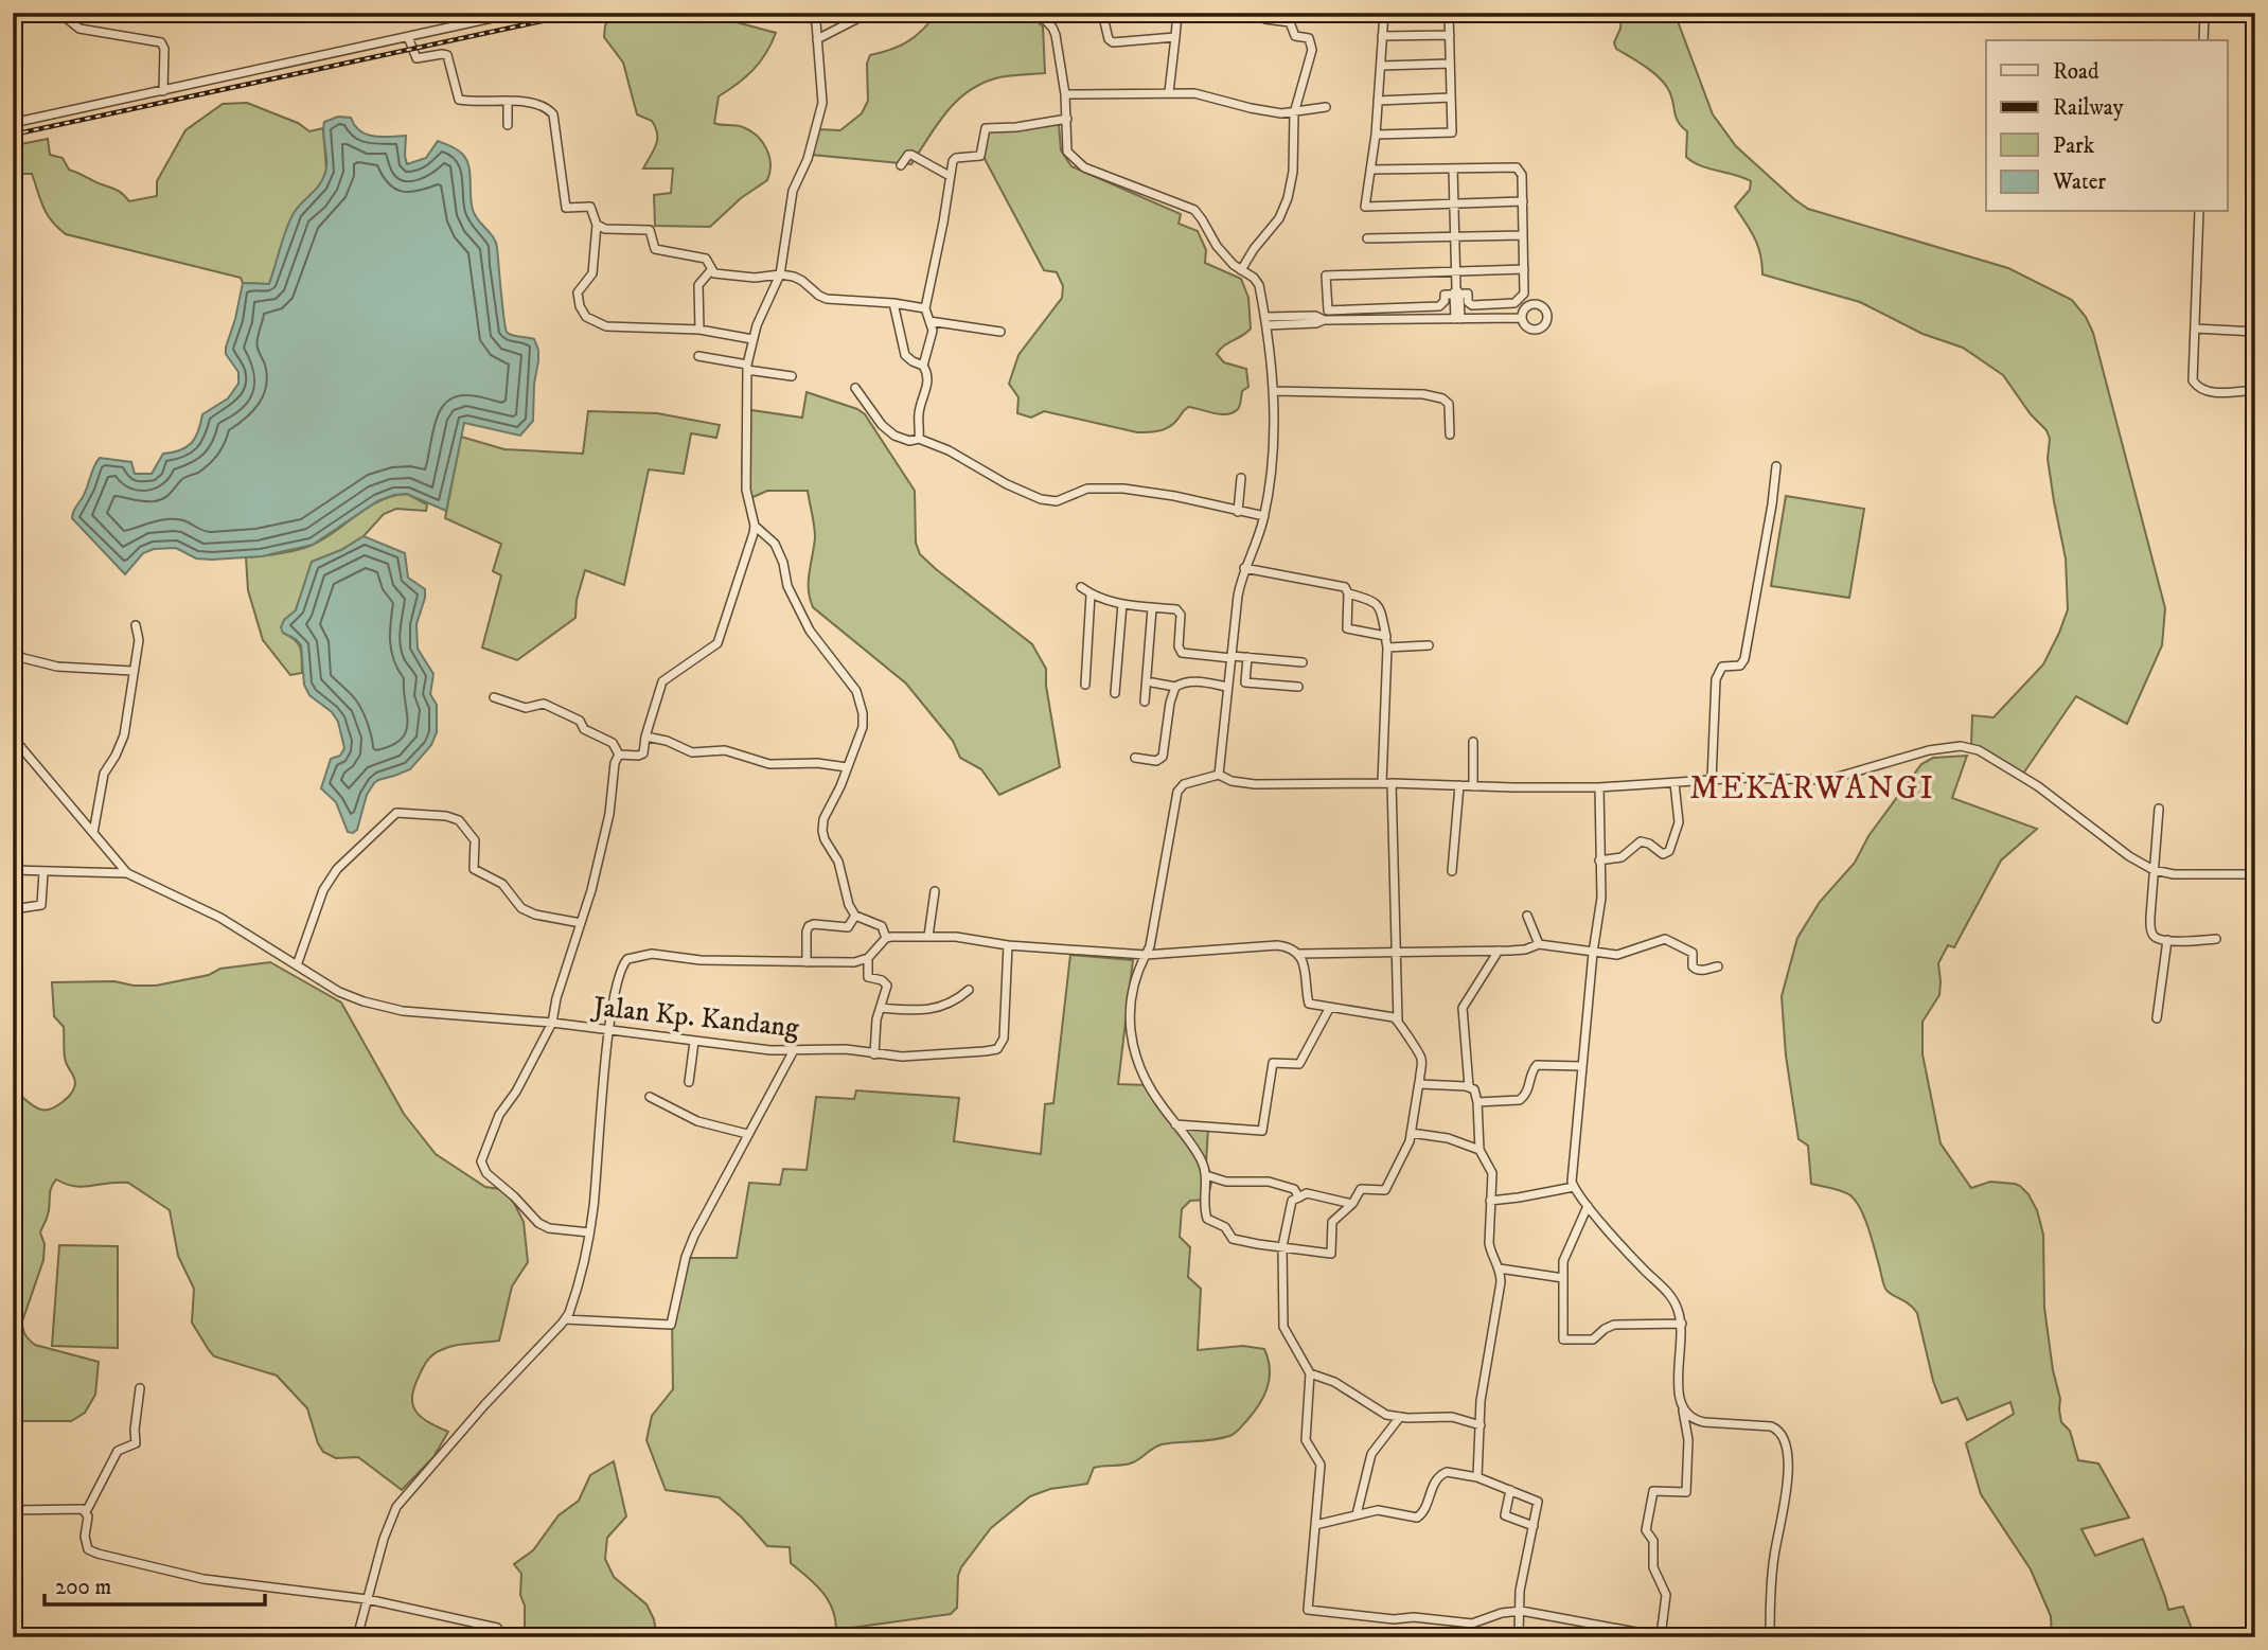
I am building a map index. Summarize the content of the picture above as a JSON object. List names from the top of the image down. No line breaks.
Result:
{"streets":{"street":["Jalan Kp. Kandang"]},"districts":["MEKARWANGI"],"legend":["Road","Railway","Park","Water"],"scale_bar":"200 m"}
